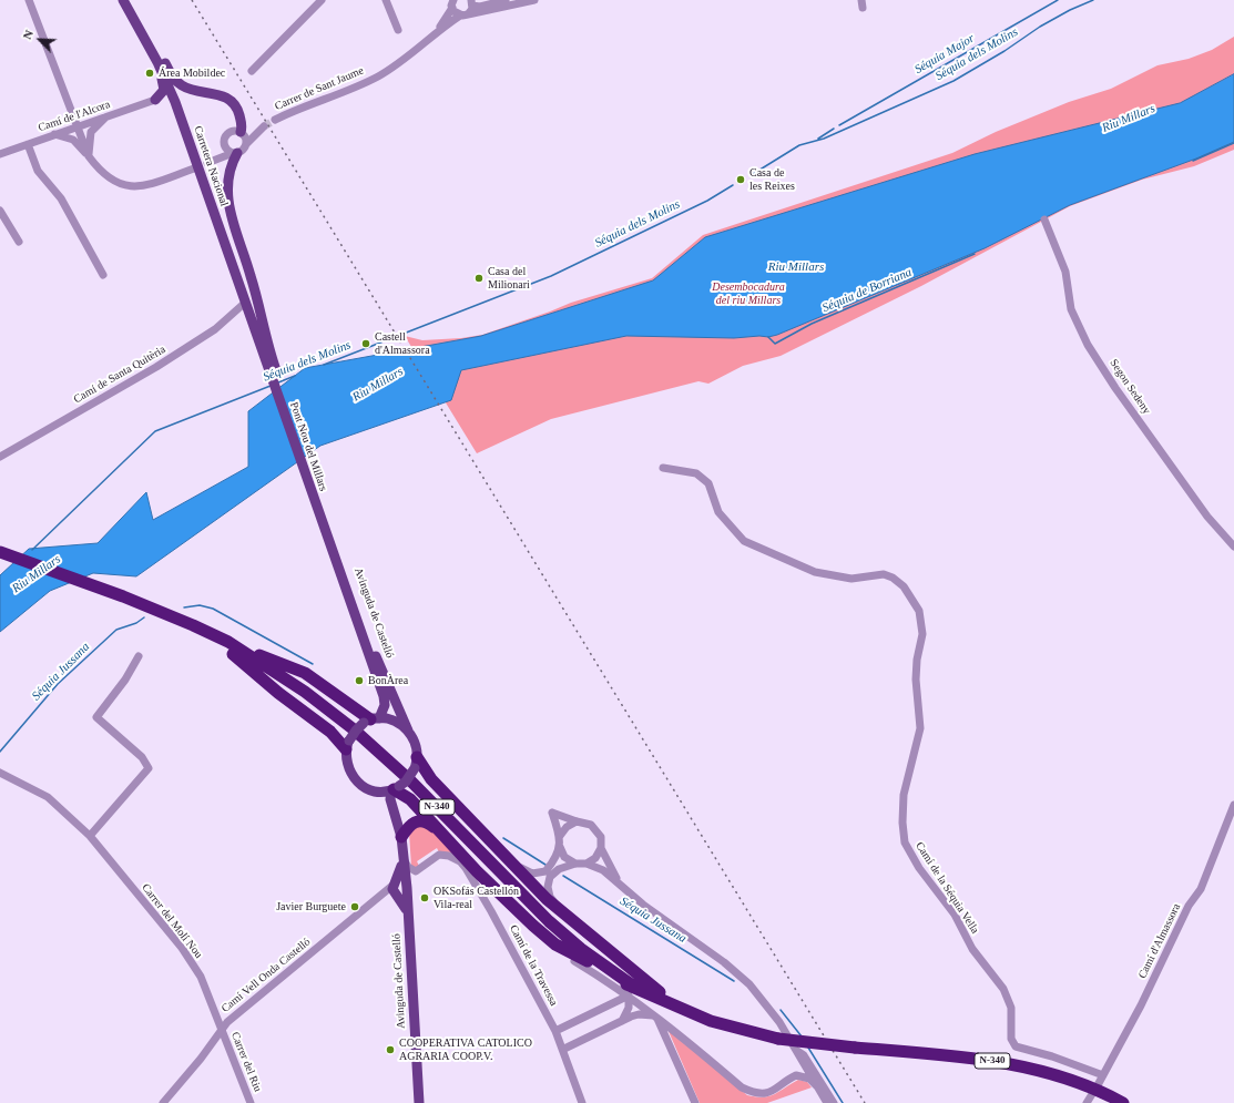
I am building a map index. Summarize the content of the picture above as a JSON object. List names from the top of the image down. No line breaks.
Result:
{"streets":{"highway":["N-340"],"main road":["Carretera Nacional","Pont Nou del Millars","Avinguda de Castelló"],"street":["Carrer de Sant Jaume","Camí de l'Alcora","Camí de Santa Quitèria","Segon Sedeny","Camí de la Séquia Vella","Carrer del Molí Nou","Camí d'Almassora","Camí de la Travessa","Camí Vell Onda Castelló","Carrer del Riu"]},"crossings":[["Carretera Nacional","Camí de Santa Quitèria"],["Carretera Nacional","Pont Nou del Millars"],["Pont Nou del Millars","Avinguda de Castelló"],["Avinguda de Castelló","Camí de la Travessa"],["Avinguda de Castelló","Camí Vell Onda Castelló"],["Camí de la Séquia Vella","Camí d'Almassora"],["Carrer del Molí Nou","Camí Vell Onda Castelló"],["Carrer del Molí Nou","Carrer del Riu"],["Camí Vell Onda Castelló","Carrer del Riu"]],"water":["Séquia Major","Séquia dels Molins","Riu Millars","Séquia de Borriana","Séquia Jussana"],"parks":["Desembocadura del riu Millars"],"places":["Área Mobildec","Casa de les Reixes","Casa del Milionari","Castell d'Almassora","BonÀrea","OKSofás Castellón Vila-real","Javier Burguete","COOPERATIVA CATOLICO AGRARIA COOP.V."],"north":"top left"}
